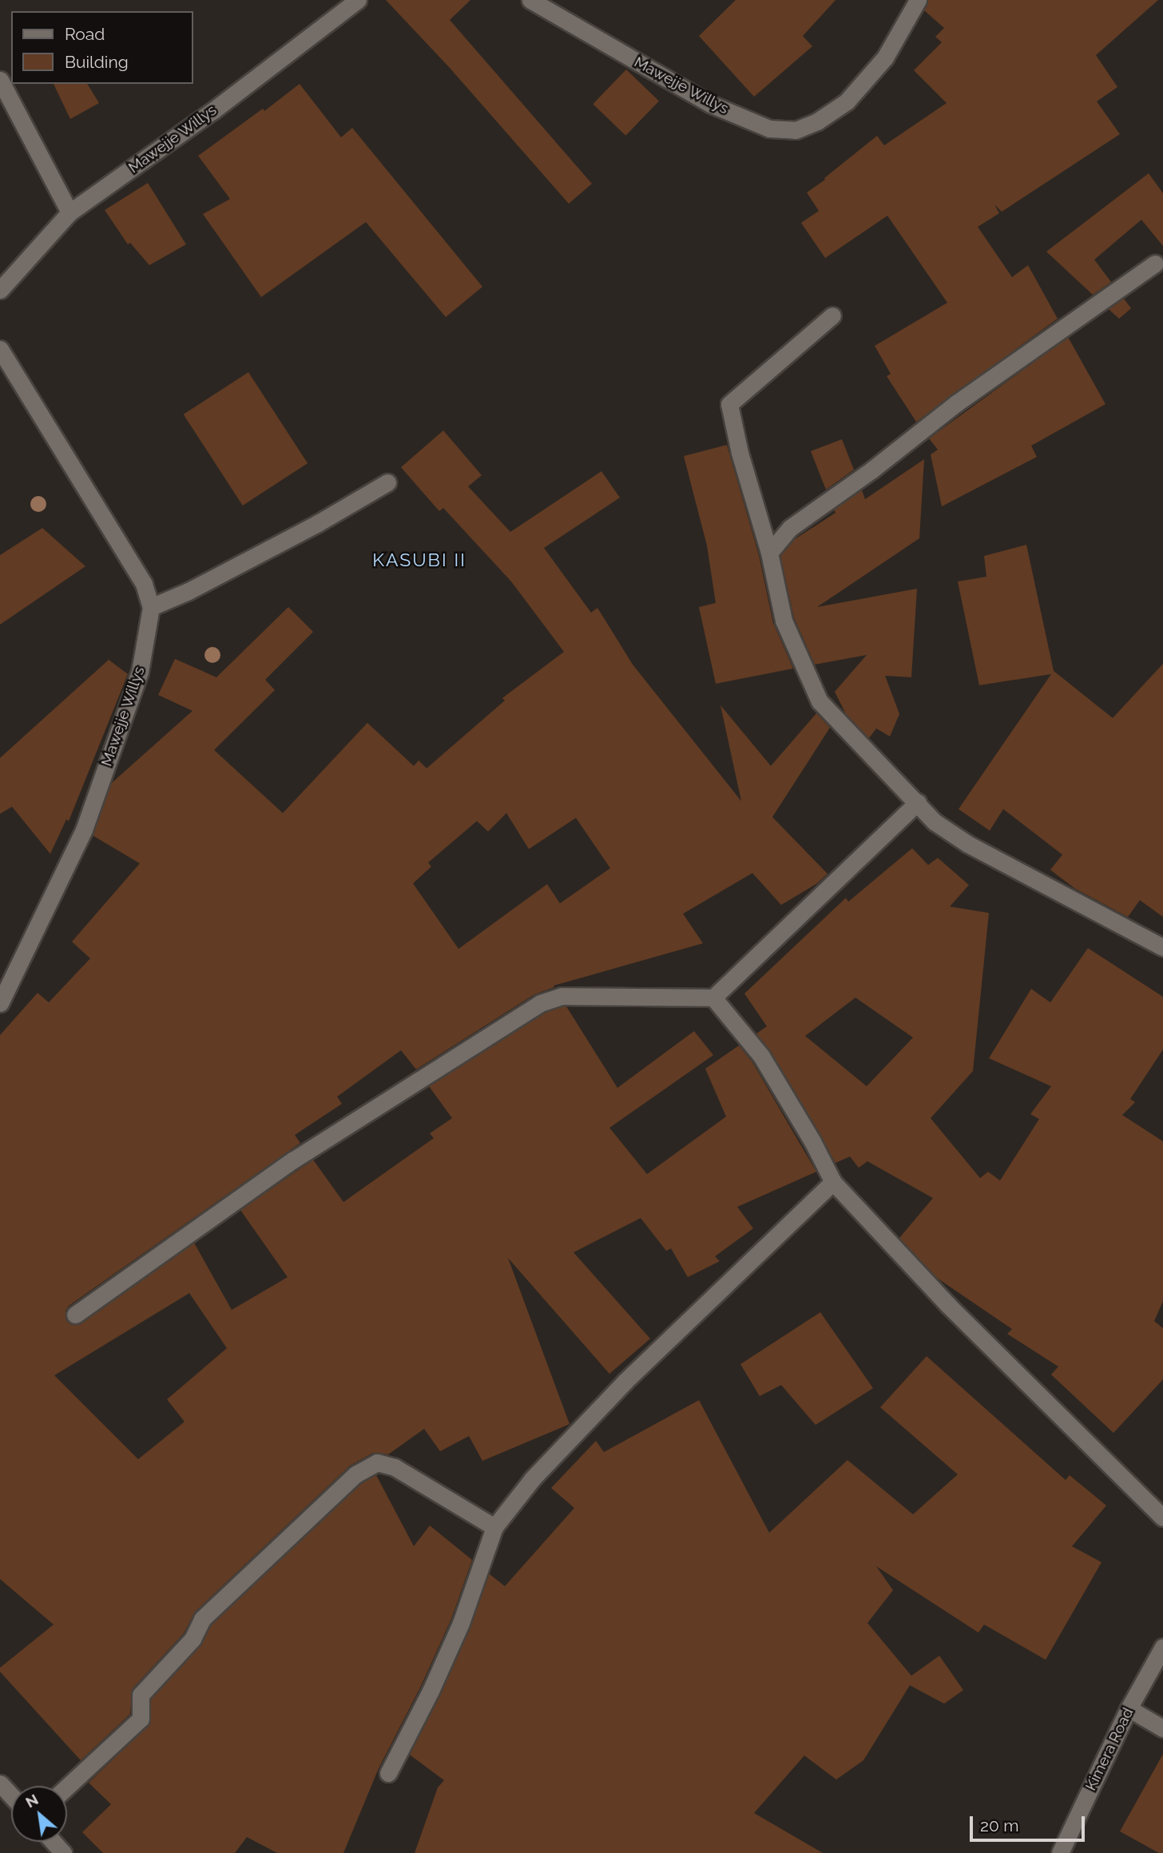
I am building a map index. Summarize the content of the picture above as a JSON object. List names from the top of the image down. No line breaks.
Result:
{"streets":{"street":["Mawejje Willys","Kimera Road"]},"districts":["KASUBI II"],"legend":["Road","Building"],"scale_bar":"20 m","north":"top left"}
